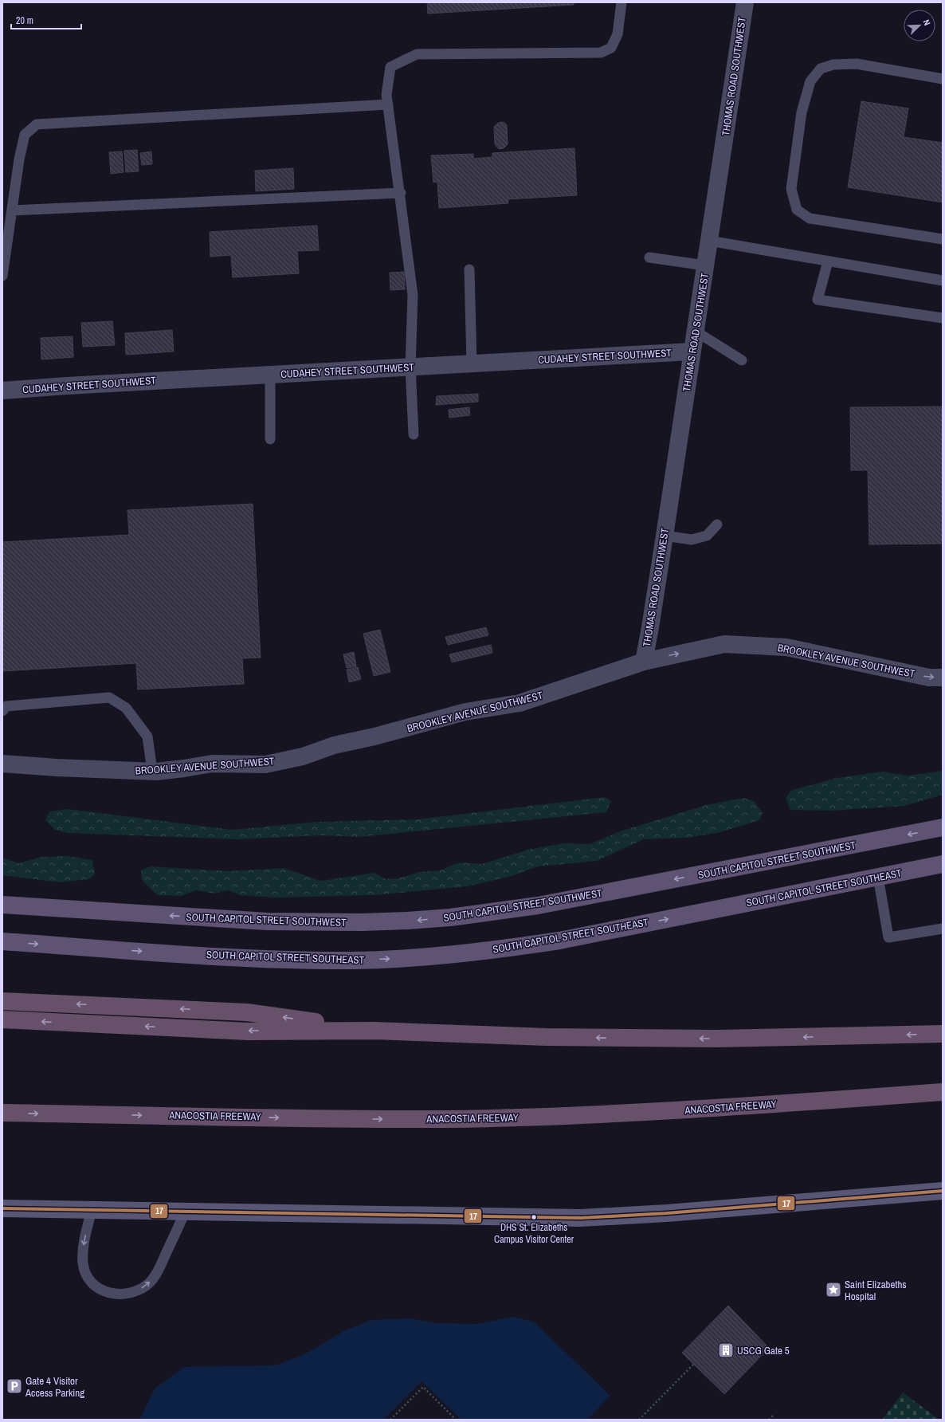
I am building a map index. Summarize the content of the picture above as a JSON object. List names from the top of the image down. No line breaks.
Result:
{"streets":{"highway":["ANACOSTIA FREEWAY"],"main road":["SOUTH CAPITOL STREET SOUTHWEST","SOUTH CAPITOL STREET SOUTHEAST"],"street":["THOMAS ROAD SOUTHWEST","CUDAHEY STREET SOUTHWEST","BROOKLEY AVENUE SOUTHWEST"]},"crossings":[["THOMAS ROAD SOUTHWEST","CUDAHEY STREET SOUTHWEST"],["THOMAS ROAD SOUTHWEST","BROOKLEY AVENUE SOUTHWEST"]],"one_way":["SOUTH CAPITOL STREET SOUTHWEST","SOUTH CAPITOL STREET SOUTHEAST"],"places":{"other":["DHS St. Elizabeths Campus Visitor Center"],"place":["Saint Elizabeths Hospital"],"building":["USCG Gate 5"],"parking":["Gate 4 Visitor Access Parking"]},"lines":["transit line 17"],"scale_bar":"20 m","north":"top right"}
